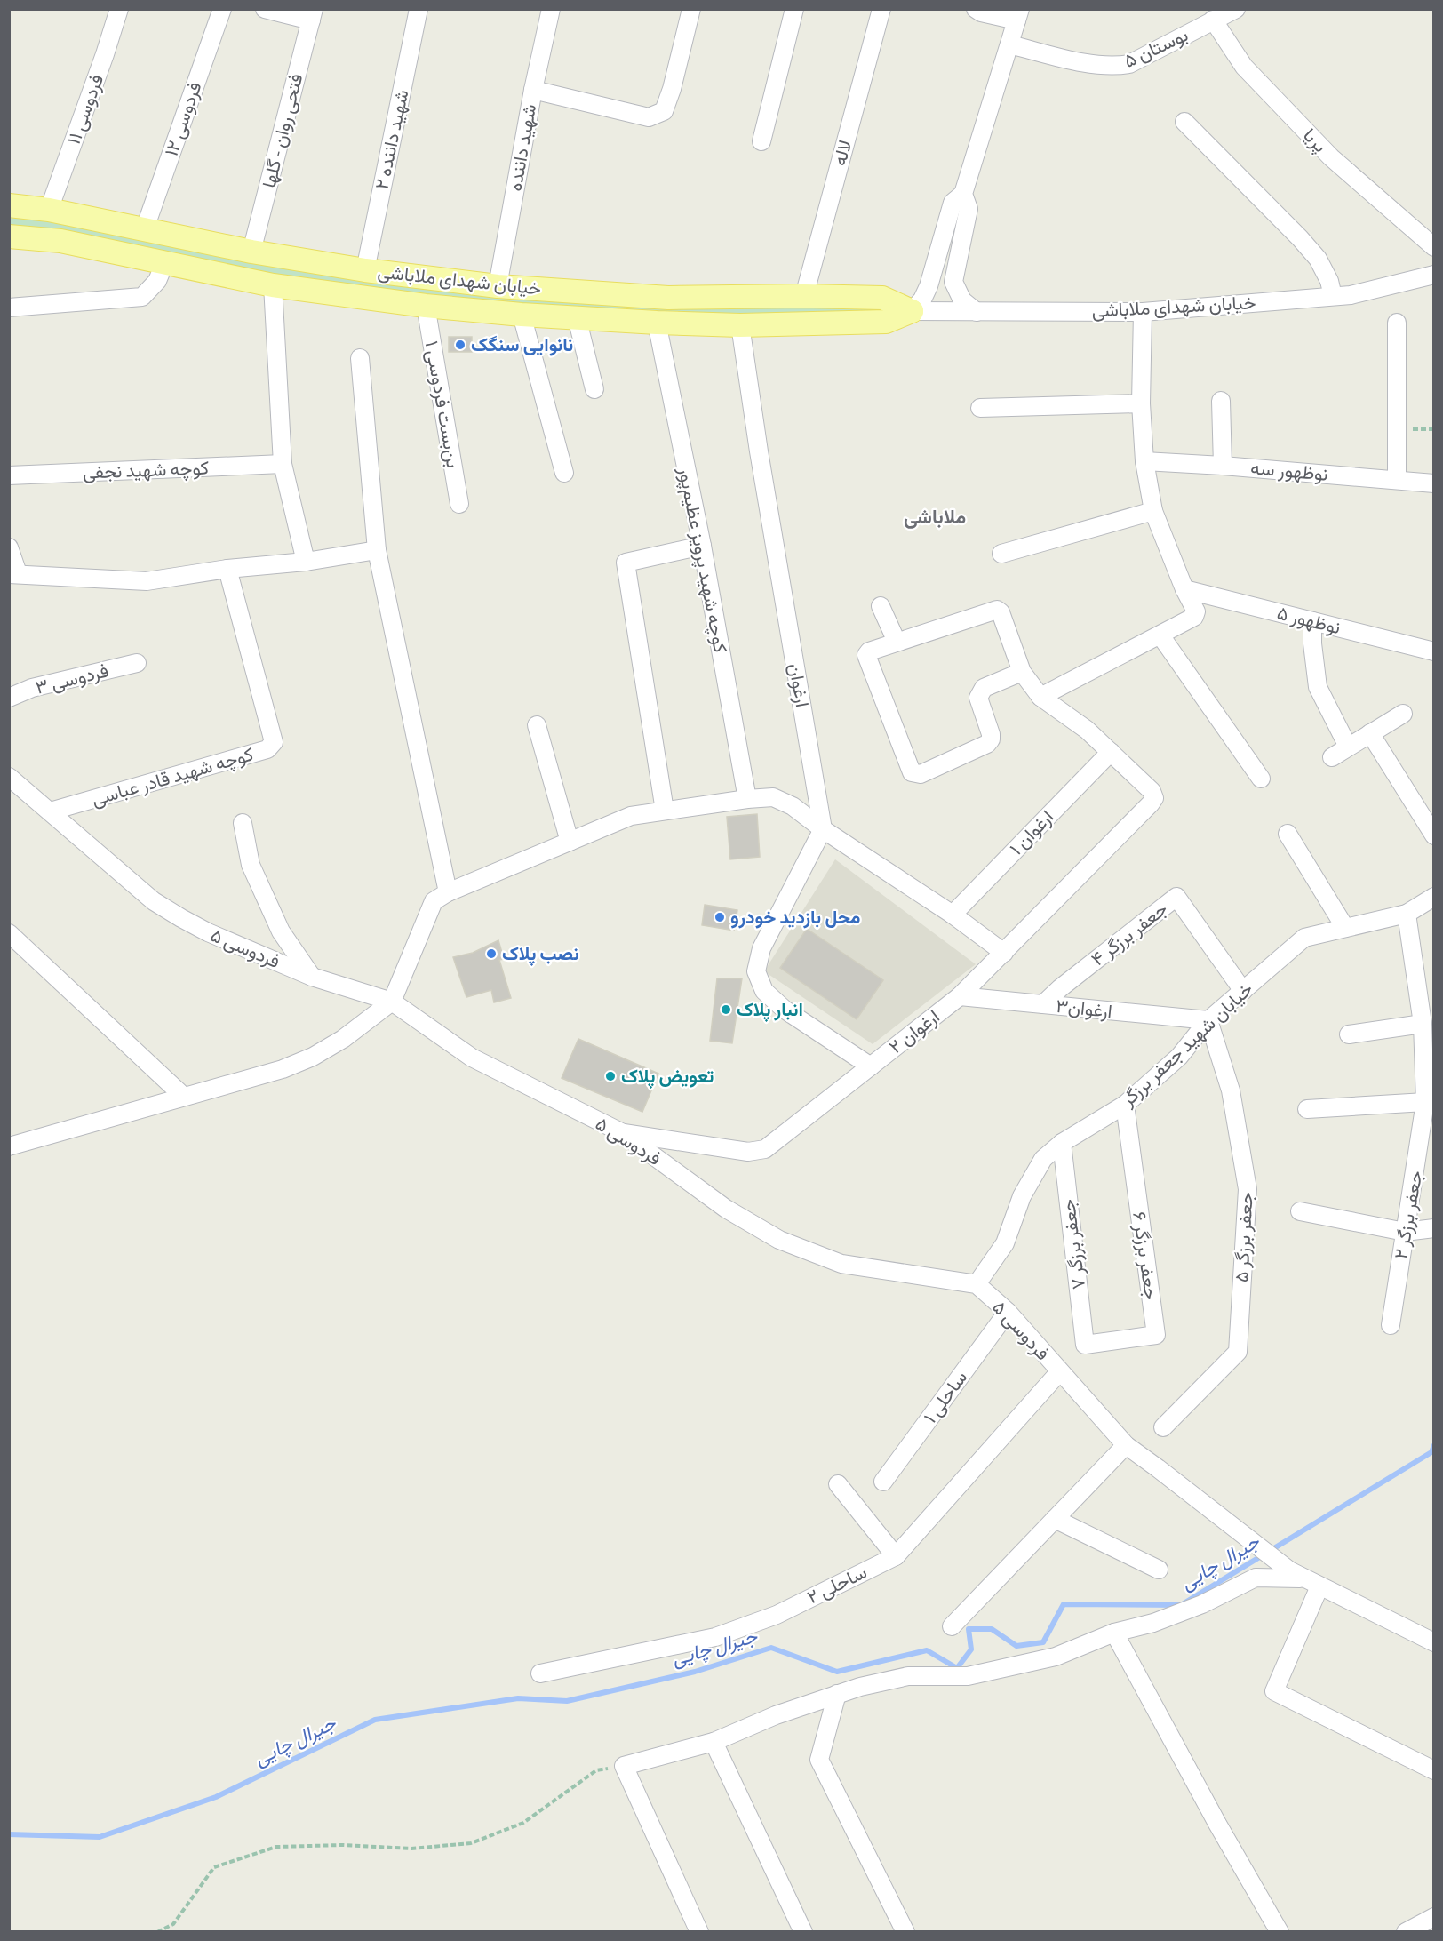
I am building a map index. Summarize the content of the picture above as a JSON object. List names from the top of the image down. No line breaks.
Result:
{"streets":{"main road":["خیابان شهدای ملاباشی"],"street":["بوستان ۵","فردوسی ۱۱","فردوسی ۱۲","فتحی روان - گلها","شهید داننده ۲","پریا","شهید داننده","لاله","بن‌بست فردوسی ۱","کوچه شهید نجفی","نوظهور سه","کوچه شهید پرویز عظیم‌پور","نوظهور ۵","فردوسی ۳","ارغوان","کوچه شهید قادر عباسی","ارغوان ۱","جعفر برزگر ۴","فردوسی ۵","ارغوان۳","ارغوان ۲","خیابان شهید جعفر برزگر","جعفر برزگر ۲","جعفر برزگر ۵","جعفر برزگر ۷","جعفر برزگر ۶","ساحلی ۱","ساحلی ۲"]},"crossings":[["بوستان ۵","پریا"],["فردوسی ۱۱","خیابان شهدای ملاباشی"],["فردوسی ۱۲","خیابان شهدای ملاباشی"],["فتحی روان - گلها","خیابان شهدای ملاباشی"],["شهید داننده ۲","خیابان شهدای ملاباشی"],["شهید داننده","خیابان شهدای ملاباشی"],["لاله","خیابان شهدای ملاباشی"],["خیابان شهدای ملاباشی","بن‌بست فردوسی ۱"],["خیابان شهدای ملاباشی","کوچه شهید پرویز عظیم‌پور"],["خیابان شهدای ملاباشی","ارغوان"],["کوچه شهید قادر عباسی","فردوسی ۵"],["ارغوان ۱","ارغوان ۲"],["جعفر برزگر ۴","ارغوان۳"],["جعفر برزگر ۴","خیابان شهید جعفر برزگر"],["فردوسی ۵","ارغوان ۲"],["فردوسی ۵","خیابان شهید جعفر برزگر"],["فردوسی ۵","ساحلی ۱"],["فردوسی ۵","ساحلی ۲"],["ارغوان۳","ارغوان ۲"],["ارغوان۳","خیابان شهید جعفر برزگر"],["ارغوان۳","جعفر برزگر ۵"],["خیابان شهید جعفر برزگر","جعفر برزگر ۲"],["خیابان شهید جعفر برزگر","جعفر برزگر ۵"],["خیابان شهید جعفر برزگر","جعفر برزگر ۷"],["خیابان شهید جعفر برزگر","جعفر برزگر ۶"],["جعفر برزگر ۷","جعفر برزگر ۶"]],"districts":["ملاباشی"],"water":["جیرال چایی"],"places":["نانوایی سنگک","محل بازدید خودرو","نصب پلاک","انبار پلاک","تعویض پلاک"]}
